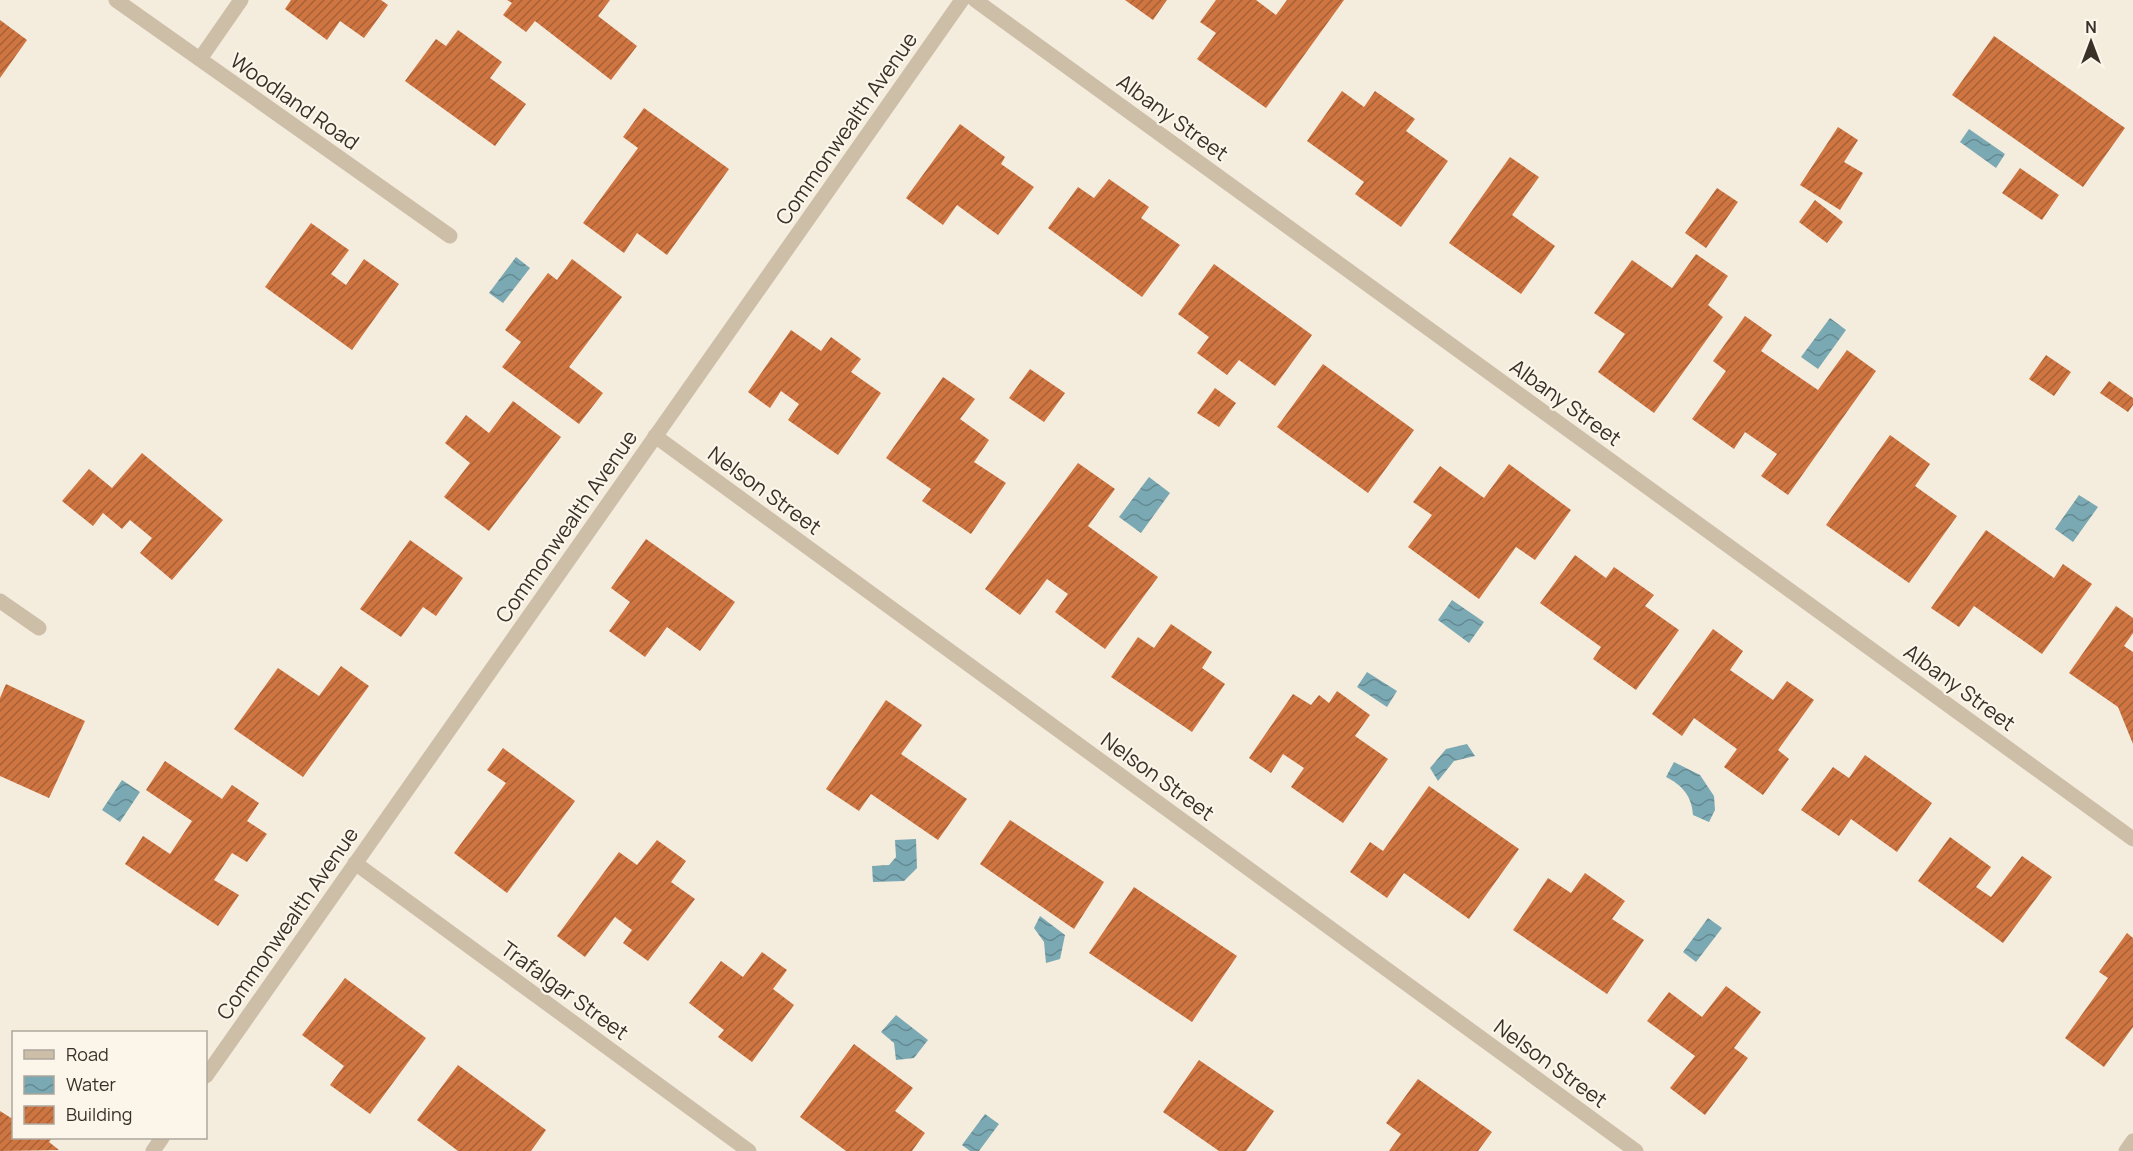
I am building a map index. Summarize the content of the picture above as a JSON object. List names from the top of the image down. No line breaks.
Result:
{"streets":{"street":["Woodland Road","Albany Street","Commonwealth Avenue","Nelson Street","Trafalgar Street"]},"crossings":[["Commonwealth Avenue","Nelson Street"],["Commonwealth Avenue","Trafalgar Street"]],"legend":["Road","Water","Building"],"north":"top"}
